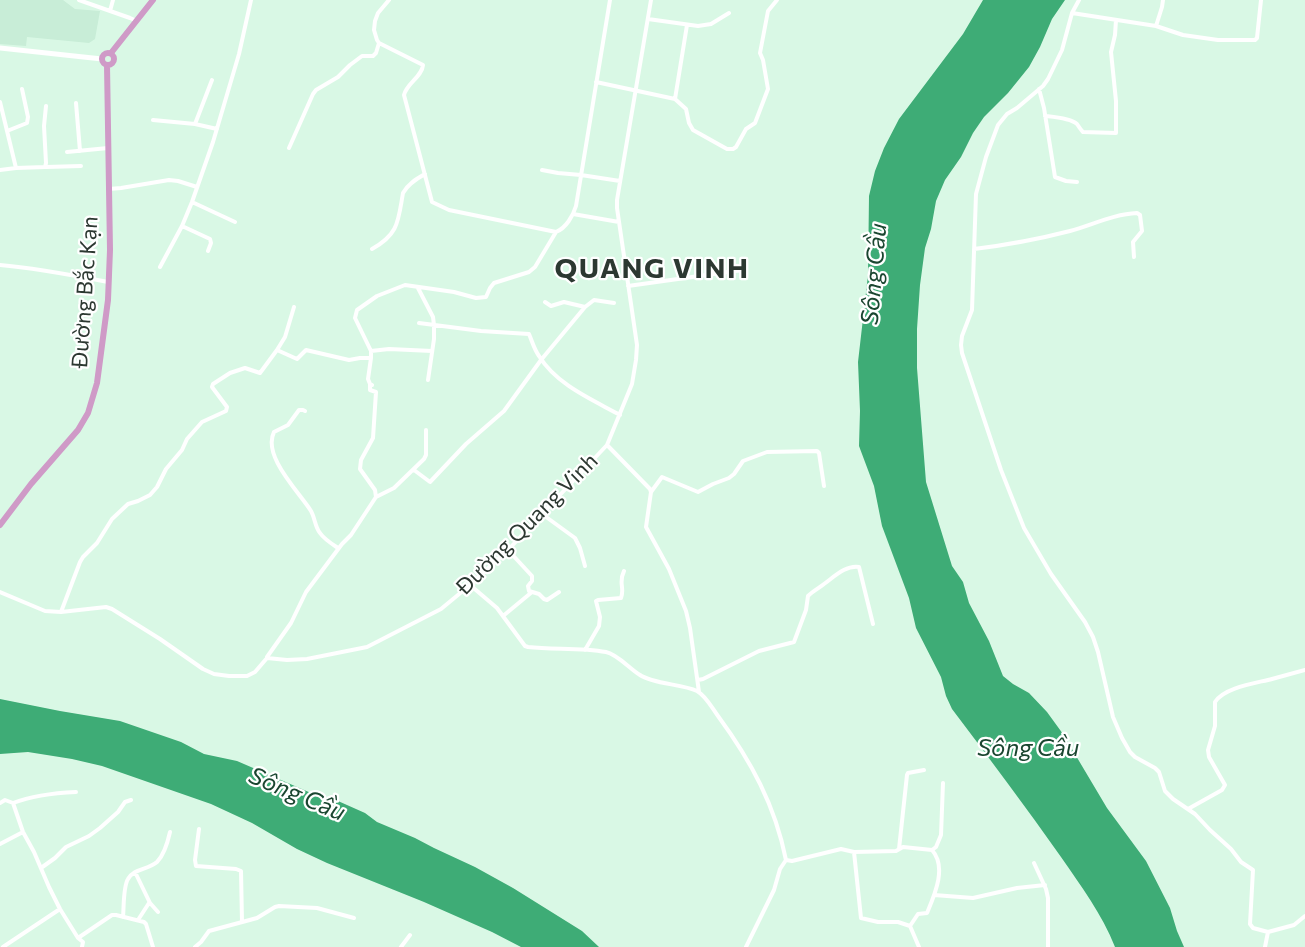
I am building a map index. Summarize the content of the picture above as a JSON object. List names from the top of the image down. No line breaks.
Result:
{"streets":{"highway":["Đường Bắc Kạn"],"street":["Đường Quang Vinh"]},"districts":["QUANG VINH"],"water":["Sông Cầu"]}
